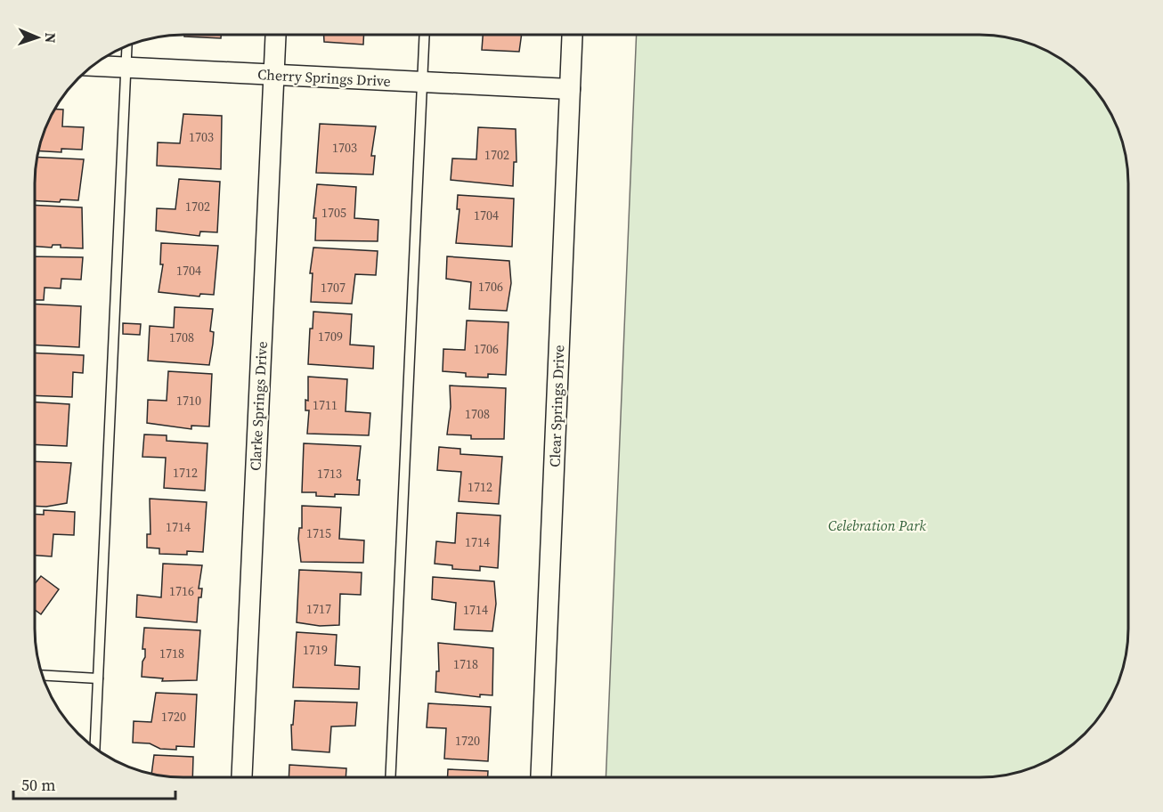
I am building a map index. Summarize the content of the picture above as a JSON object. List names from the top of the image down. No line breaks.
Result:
{"streets":{"street":["Cherry Springs Drive","Clarke Springs Drive","Clear Springs Drive"]},"crossings":[["Cherry Springs Drive","Clarke Springs Drive"],["Cherry Springs Drive","Clear Springs Drive"]],"parks":["Celebration Park"],"house_numbers":["1703","1703","1702","1702","1705","1704","1704","1706","1707","1709","1708","1706","1710","1711","1708","1712","1713","1712","1714","1715","1714","1716","1717","1714","1719","1718","1718","1720","1720"],"scale_bar":"50 m","north":"right"}
